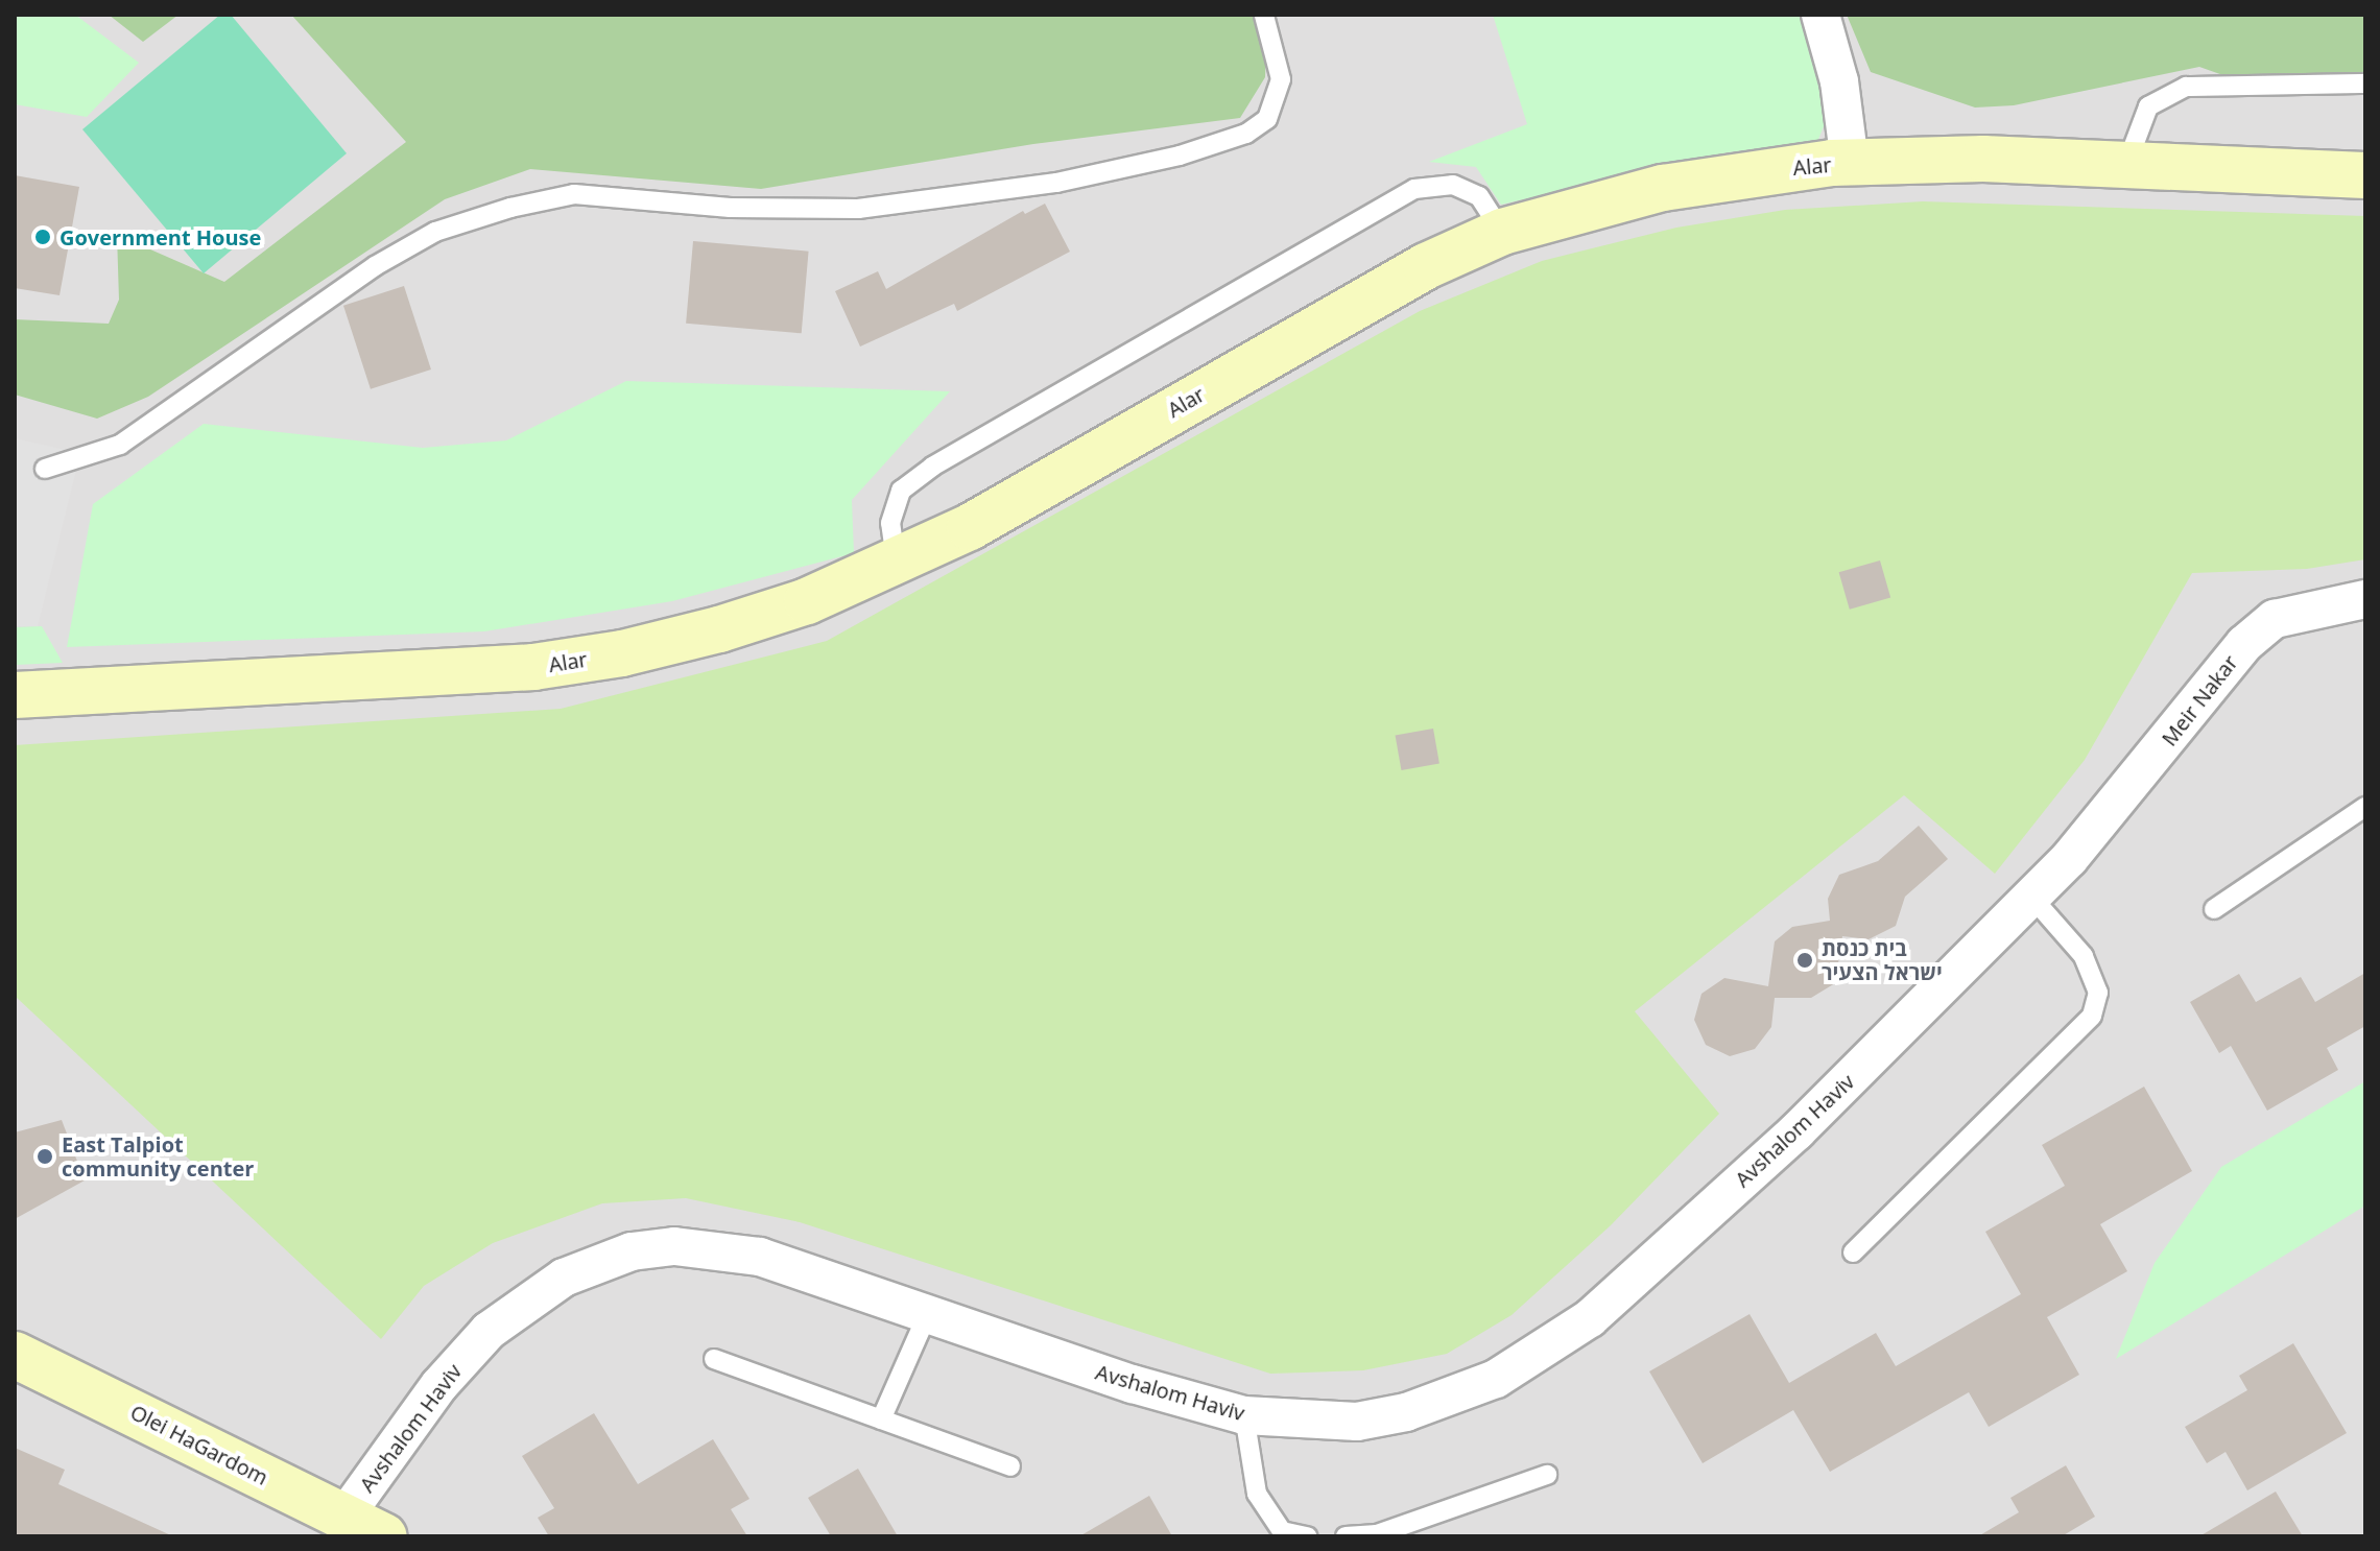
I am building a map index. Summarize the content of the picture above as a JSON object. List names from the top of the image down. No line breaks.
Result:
{"streets":{"street":["Alar","Meir Nakar","Avshalom Haviv","Olei HaGardom"]},"crossings":[["Meir Nakar","Avshalom Haviv"],["Avshalom Haviv","Olei HaGardom"]],"places":["Government House","בית כנסת ישראל הצעיר","East Talpiot community center"]}
